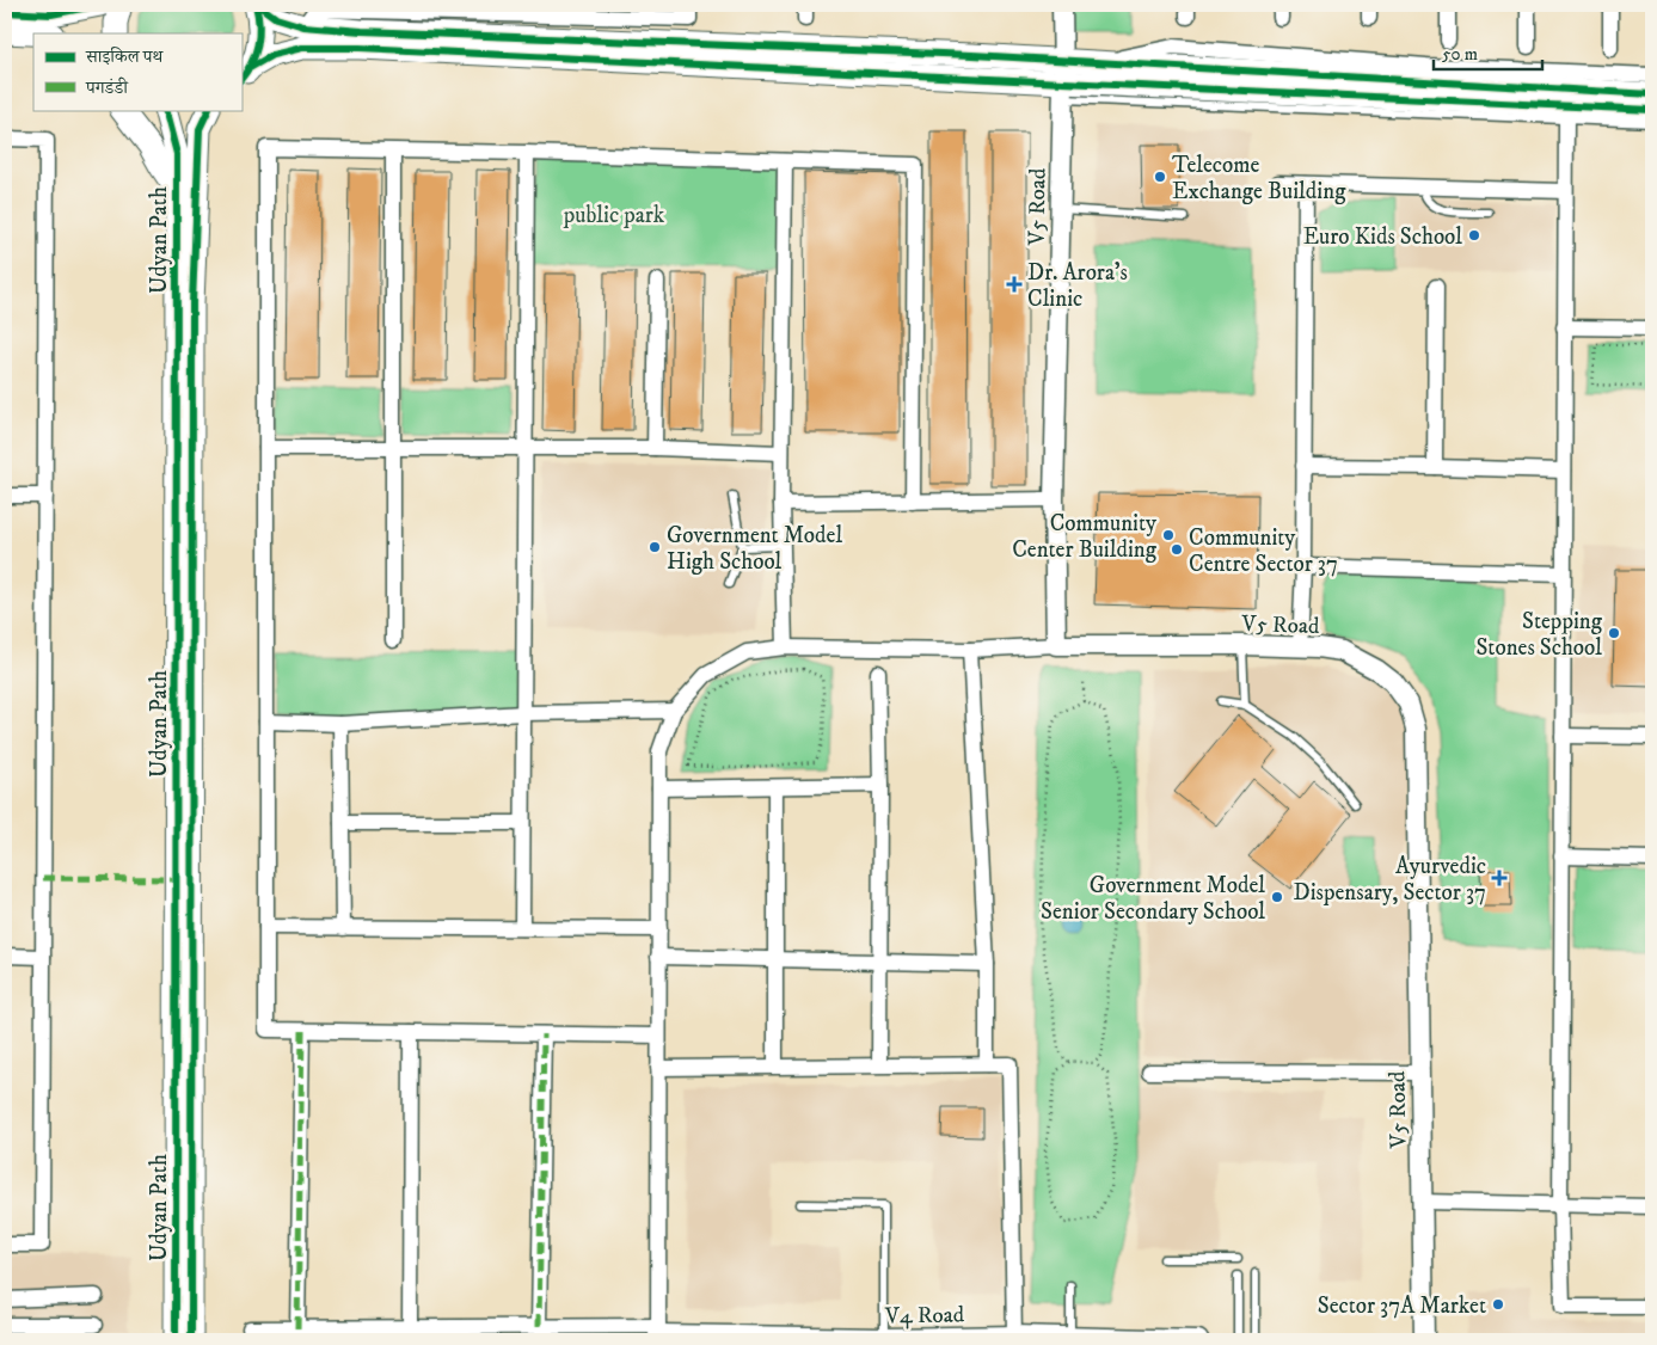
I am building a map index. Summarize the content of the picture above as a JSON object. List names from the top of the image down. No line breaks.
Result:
{"streets":{"main road":["Udyan Path"],"street":["V5 Road","V4 Road"]},"parks":["public park"],"places":{"other":["Telecome Exchange Building","Euro Kids School","Community Center Building","Government Model High School","Community Centre Sector 37","Stepping Stones School","Government Model Senior Secondary School","Sector 37A Market"],"health":["Dr. Arora's Clinic","Ayurvedic Dispensary, Sector 37"]},"legend":["साइकिल पथ","पगडंडी"],"scale_bar":"50 m"}
